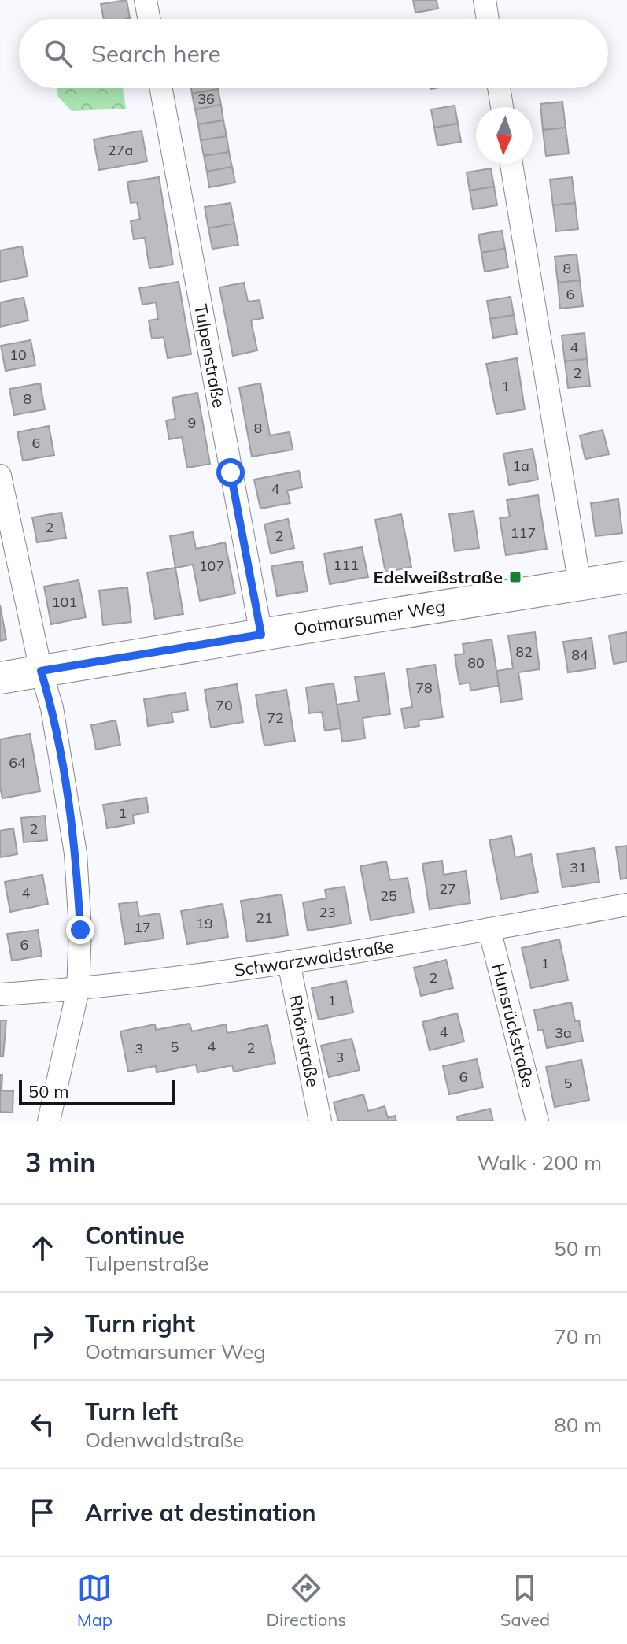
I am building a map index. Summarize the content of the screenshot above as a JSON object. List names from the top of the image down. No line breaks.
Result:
{"streets":{"street":["Tulpenstraße","Ootmarsumer Weg","Schwarzwaldstraße","Hunsrückstraße","Rhönstraße"]},"crossings":[["Tulpenstraße","Ootmarsumer Weg"],["Schwarzwaldstraße","Hunsrückstraße"],["Schwarzwaldstraße","Rhönstraße"]],"places":{"transit":["Edelweißstraße"]},"house_numbers":["36","27a","8","6","4","10","2","1","8","9","8","6","1a","4","2","117","2","111","107","101","82","84","80","78","70","72","64","1","2","31","27","4","25","23","21","19","17","6","1","2","1","4","3a","4","5","2","3","3","6","5"],"scale_bar":"50 m","north":"bottom","page":{"search":"Search here","scale":"50 m","heading":["3 min","Walk · 200 m"],"list":[["Continue","Tulpenstraße","50 m"],["Turn right","Ootmarsumer Weg","70 m"],["Turn left","Odenwaldstraße","80 m"],"Arrive at destination"],"nav":["Map","Directions","Saved"]}}
